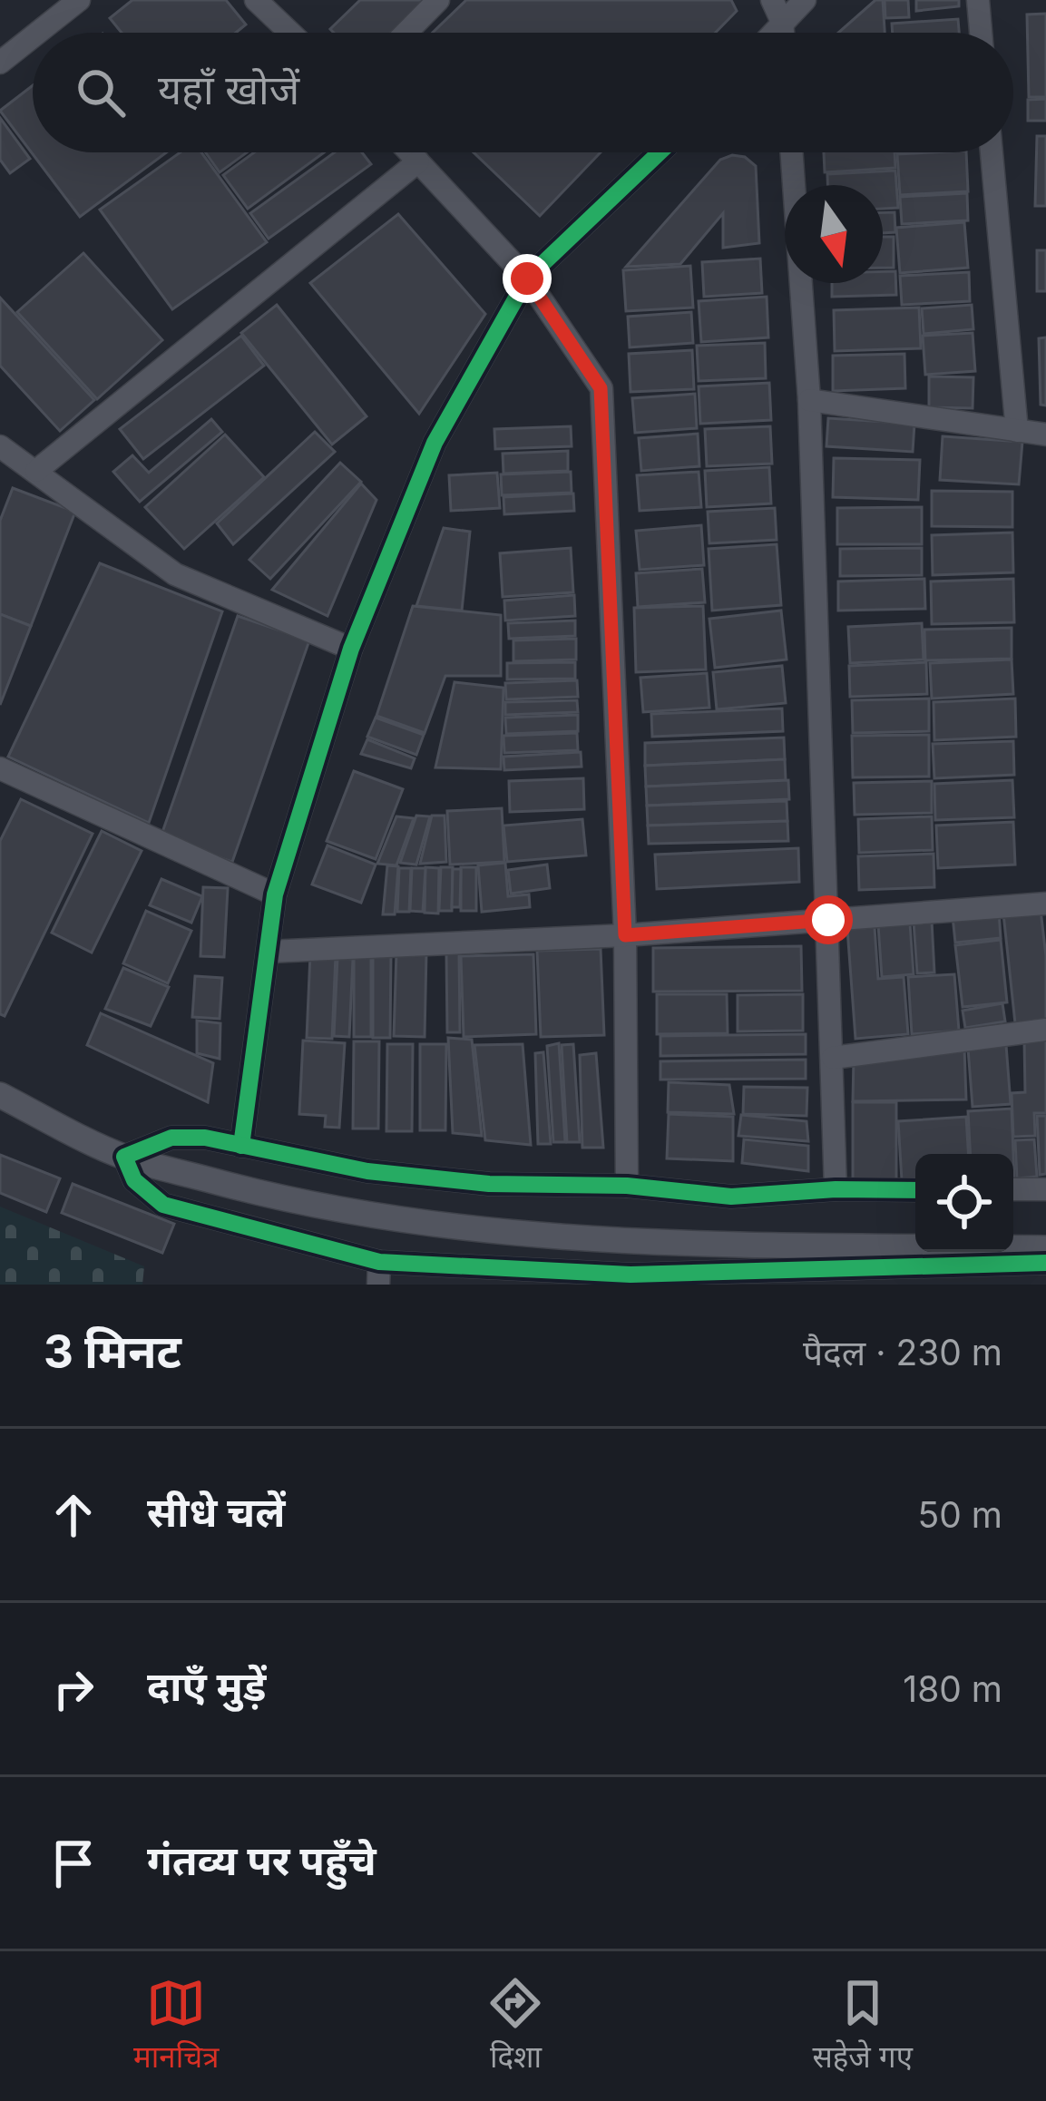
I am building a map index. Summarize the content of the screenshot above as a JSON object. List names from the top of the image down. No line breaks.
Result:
{"north":"bottom","page":{"search":"यहाँ खोजें","heading":["3 मिनट","पैदल · 230 m"],"list":[["सीधे चलें","50 m"],["दाएँ मुड़ें","180 m"],"गंतव्य पर पहुँचे"],"nav":["मानचित्र","दिशा","सहेजे गए"]}}
